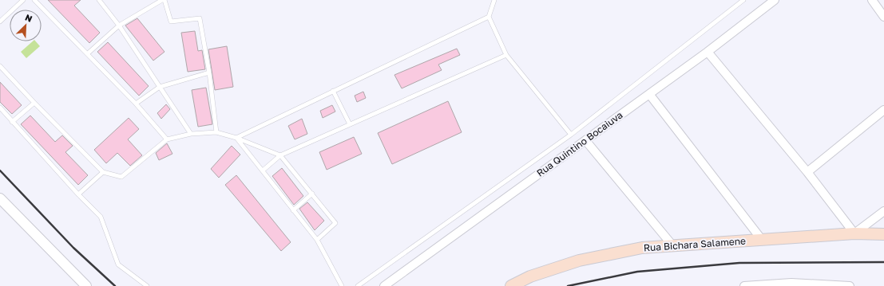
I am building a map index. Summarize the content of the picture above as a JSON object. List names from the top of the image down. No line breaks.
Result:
{"streets":{"main road":["Rua Bichara Salamene"],"street":["Rua Quintino Bocaiuva"]},"north":"top right"}
